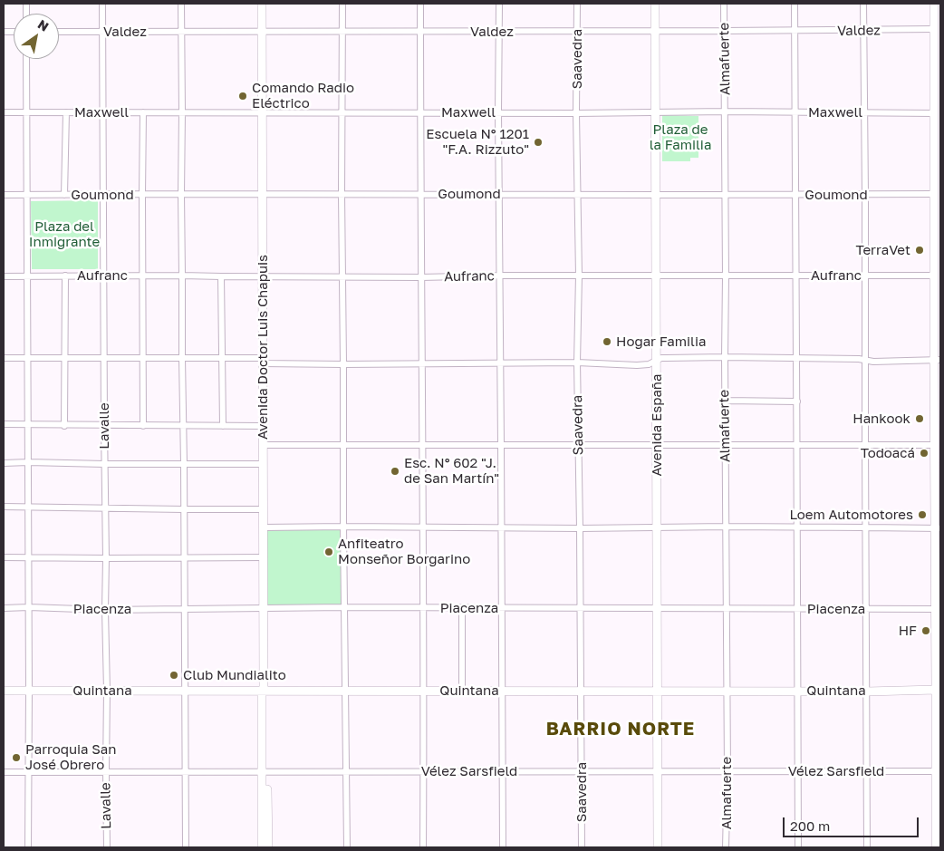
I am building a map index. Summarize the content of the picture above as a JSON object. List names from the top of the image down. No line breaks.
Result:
{"streets":{"main road":["Avenida Doctor Luis Chapuis","Avenida España","Quintana"],"street":["Valdez","Saavedra","Almafuerte","Maxwell","Goumond","Aufranc","Lavalle","Piacenza","Vélez Sarsfield"]},"crossings":[["Valdez","Saavedra"],["Valdez","Almafuerte"],["Valdez","Avenida Doctor Luis Chapuis"],["Valdez","Avenida España"],["Valdez","Lavalle"],["Saavedra","Maxwell"],["Saavedra","Goumond"],["Saavedra","Aufranc"],["Saavedra","Piacenza"],["Saavedra","Quintana"],["Saavedra","Vélez Sarsfield"],["Almafuerte","Maxwell"],["Almafuerte","Goumond"],["Almafuerte","Aufranc"],["Almafuerte","Piacenza"],["Almafuerte","Quintana"],["Almafuerte","Vélez Sarsfield"],["Maxwell","Avenida Doctor Luis Chapuis"],["Maxwell","Avenida España"],["Maxwell","Lavalle"],["Goumond","Avenida Doctor Luis Chapuis"],["Goumond","Avenida España"],["Goumond","Lavalle"],["Aufranc","Avenida Doctor Luis Chapuis"],["Aufranc","Avenida España"],["Aufranc","Lavalle"],["Avenida Doctor Luis Chapuis","Piacenza"],["Avenida Doctor Luis Chapuis","Quintana"],["Avenida Doctor Luis Chapuis","Vélez Sarsfield"],["Avenida España","Piacenza"],["Avenida España","Quintana"],["Avenida España","Vélez Sarsfield"],["Lavalle","Piacenza"],["Lavalle","Quintana"],["Lavalle","Vélez Sarsfield"]],"districts":["BARRIO NORTE"],"parks":["Plaza de la Familia","Plaza del Inmigrante"],"places":["Comando Radio Eléctrico","Escuela N° 1201 \"F.A. Rizzuto\"","TerraVet","Hogar Familia","Hankook","Todoacá","Esc. N° 602 \"J. de San Martín\"","Loem Automotores","Anfiteatro Monseñor Borgarino","HF","Club Mundialito","Parroquia San José Obrero"],"scale_bar":"200 m","north":"top right"}
